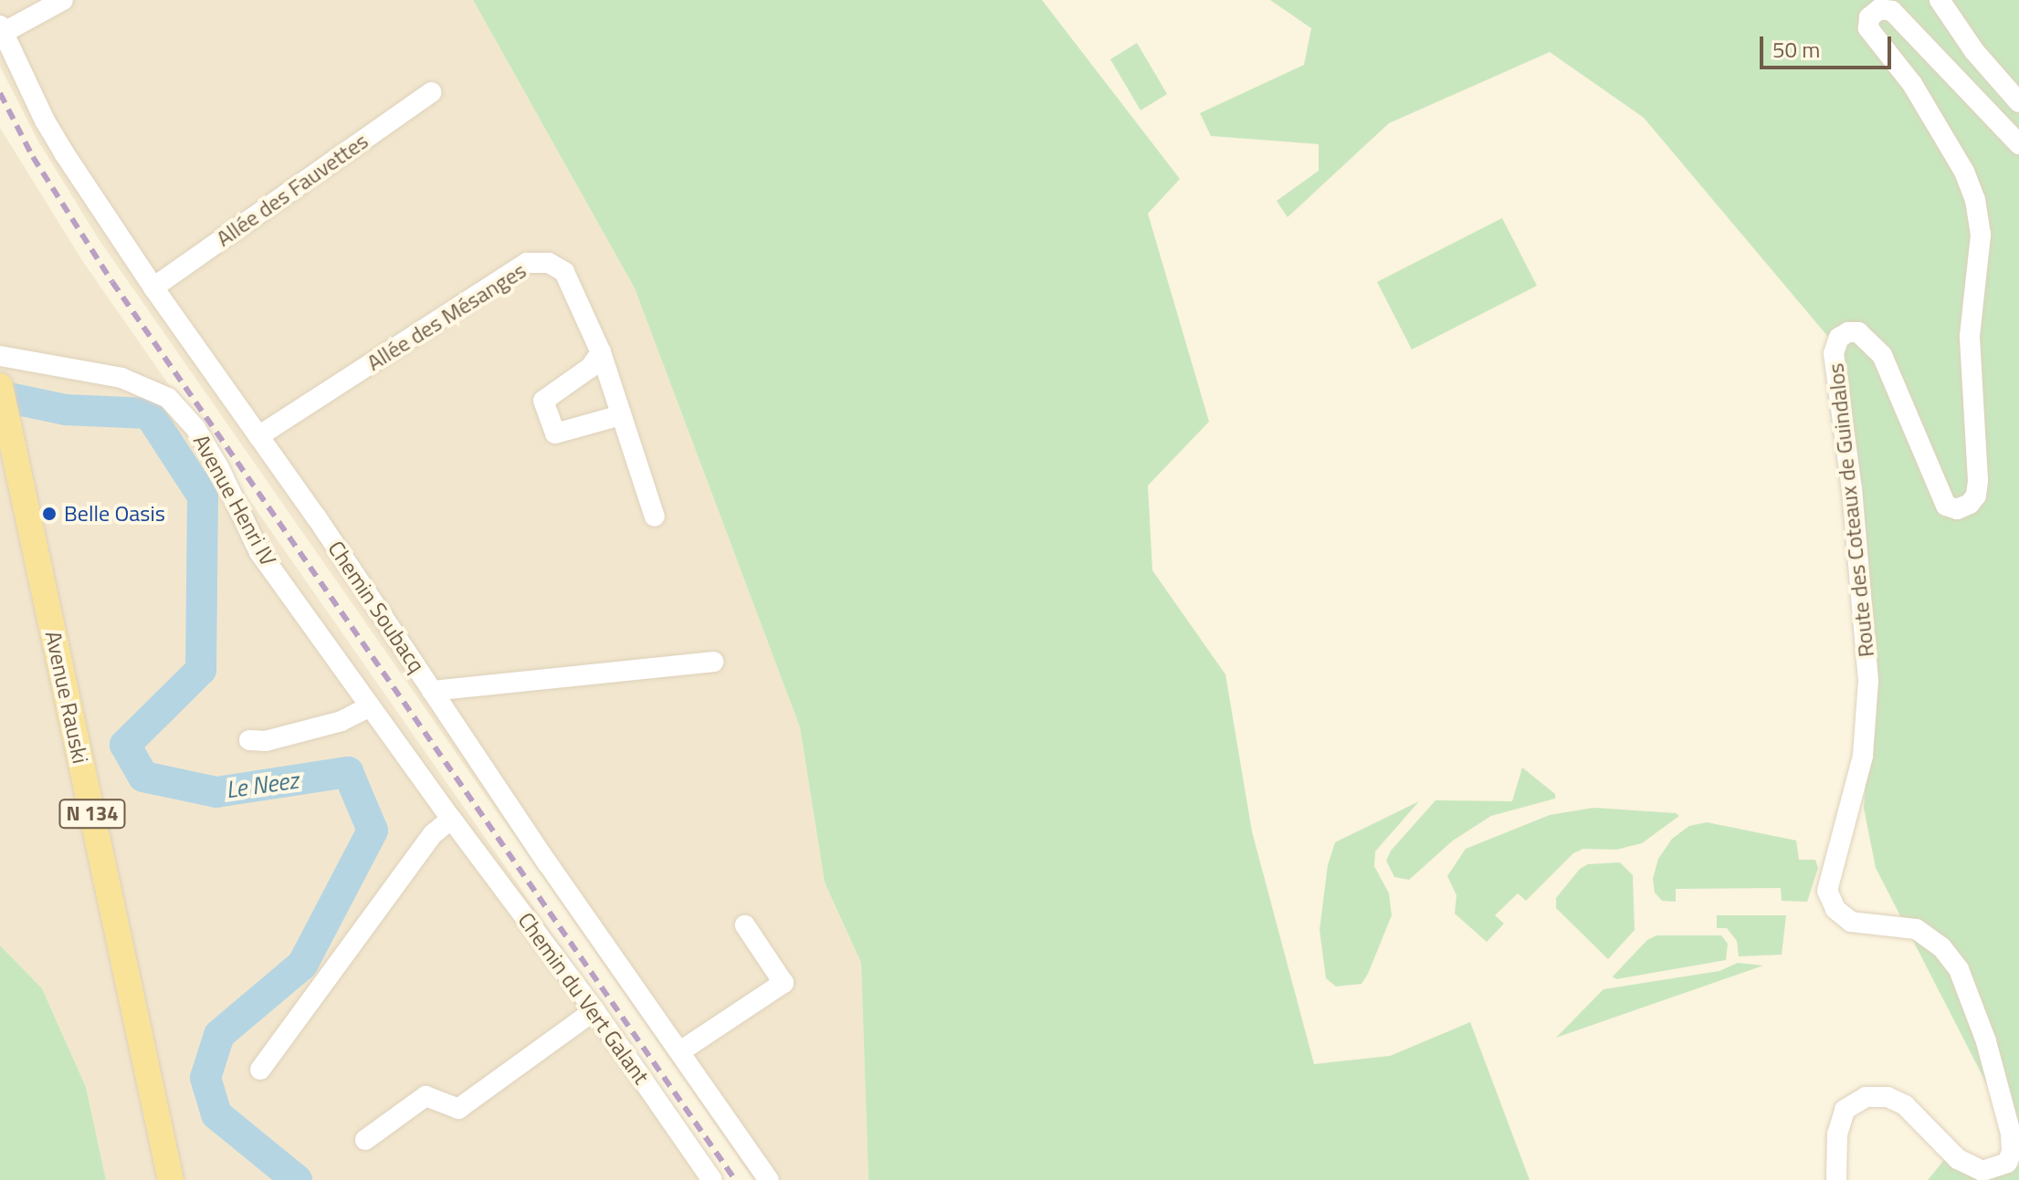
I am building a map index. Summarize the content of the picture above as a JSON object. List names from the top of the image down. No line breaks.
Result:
{"streets":{"main road":["Avenue Rauski","N 134"],"street":["Allée des Fauvettes","Allée des Mésanges","Avenue Henri IV","Route des Coteaux de Guindalos","Chemin Soubacq","Chemin du Vert Galant"]},"crossings":[["Allée des Fauvettes","Chemin Soubacq"],["Allée des Mésanges","Chemin Soubacq"],["Avenue Henri IV","Chemin du Vert Galant"]],"water":["Le Neez"],"places":["Belle Oasis"],"scale_bar":"50 m"}
